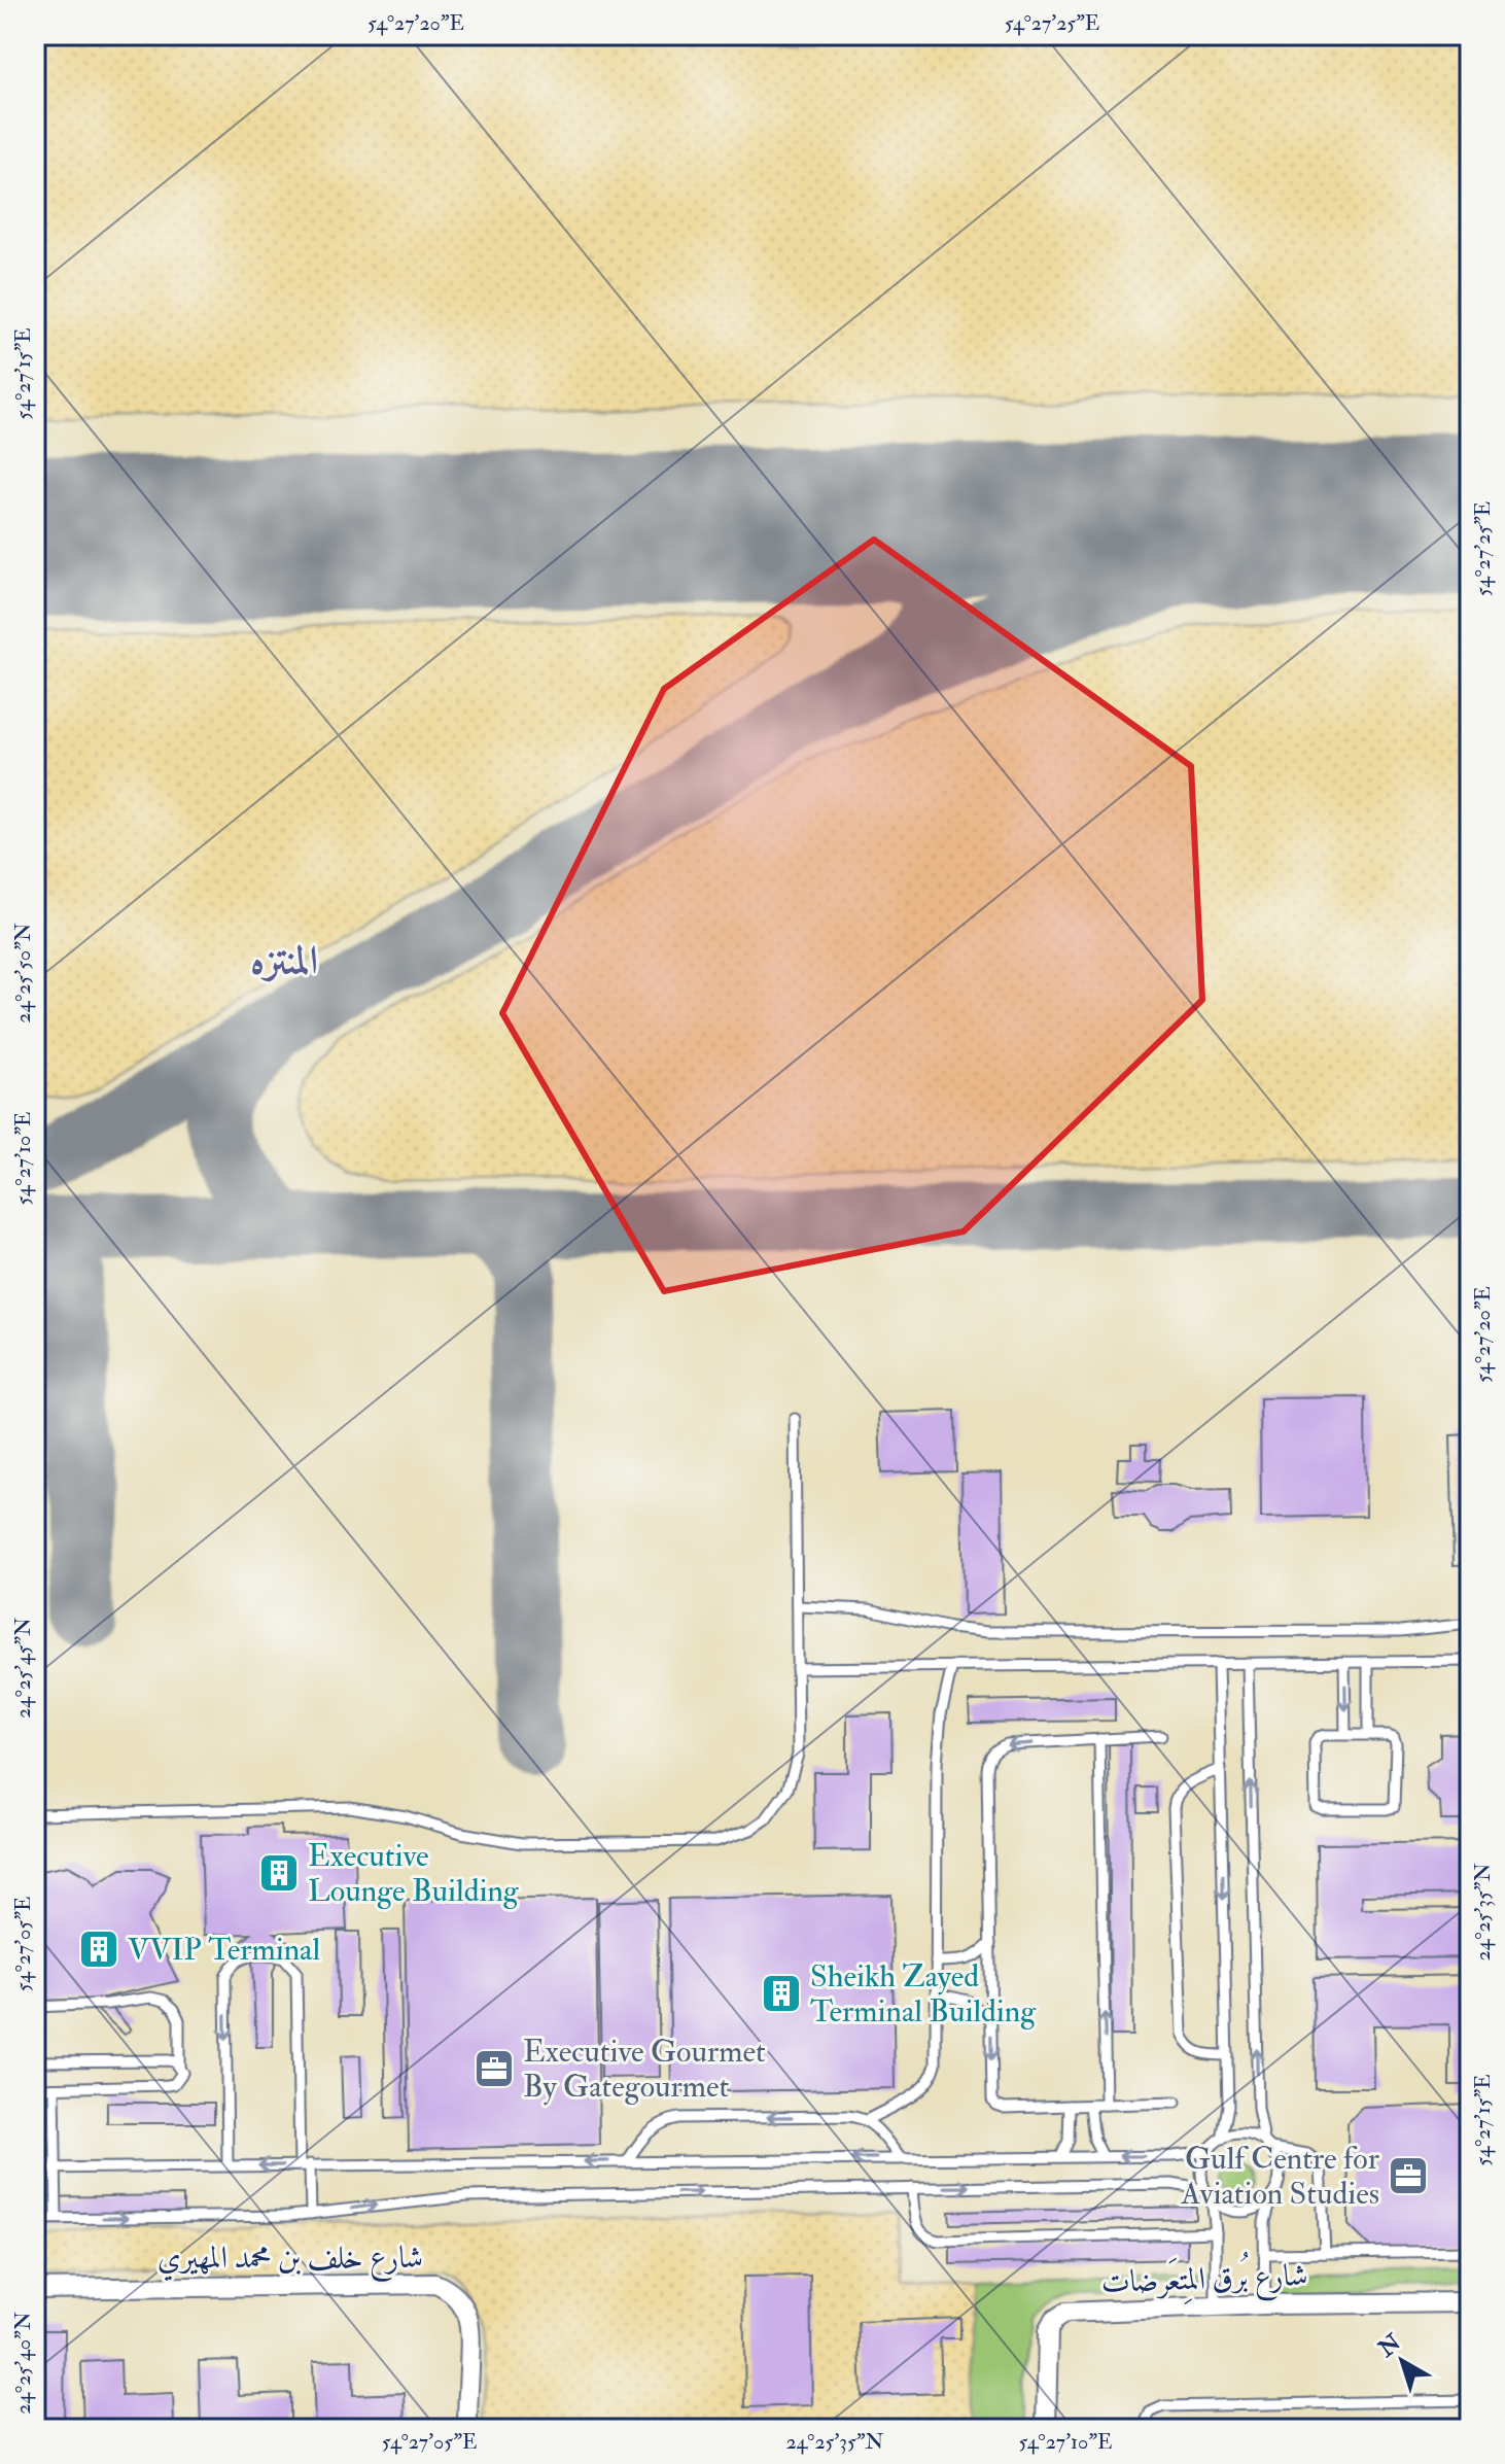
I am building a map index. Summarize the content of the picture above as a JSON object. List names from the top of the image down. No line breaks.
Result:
{"streets":{"street":["شارع خلف بن محمد المهيري","شارع بُرق المِتعَرضات"]},"districts":["المنتزه"],"places":{"building":["Executive Lounge Building","VVIP Terminal","Sheikh Zayed Terminal Building"],"office":["Executive Gourmet By Gategourmet","Gulf Centre for Aviation Studies"]},"north":"top left","coordinates":["54°27'20\"E","54°27'25\"E","54°27'15\"E","24°25'50\"N","54°27'10\"E","24°25'45\"N","24°25'35\"N","54°27'05\"E","24°25'40\"N"]}
